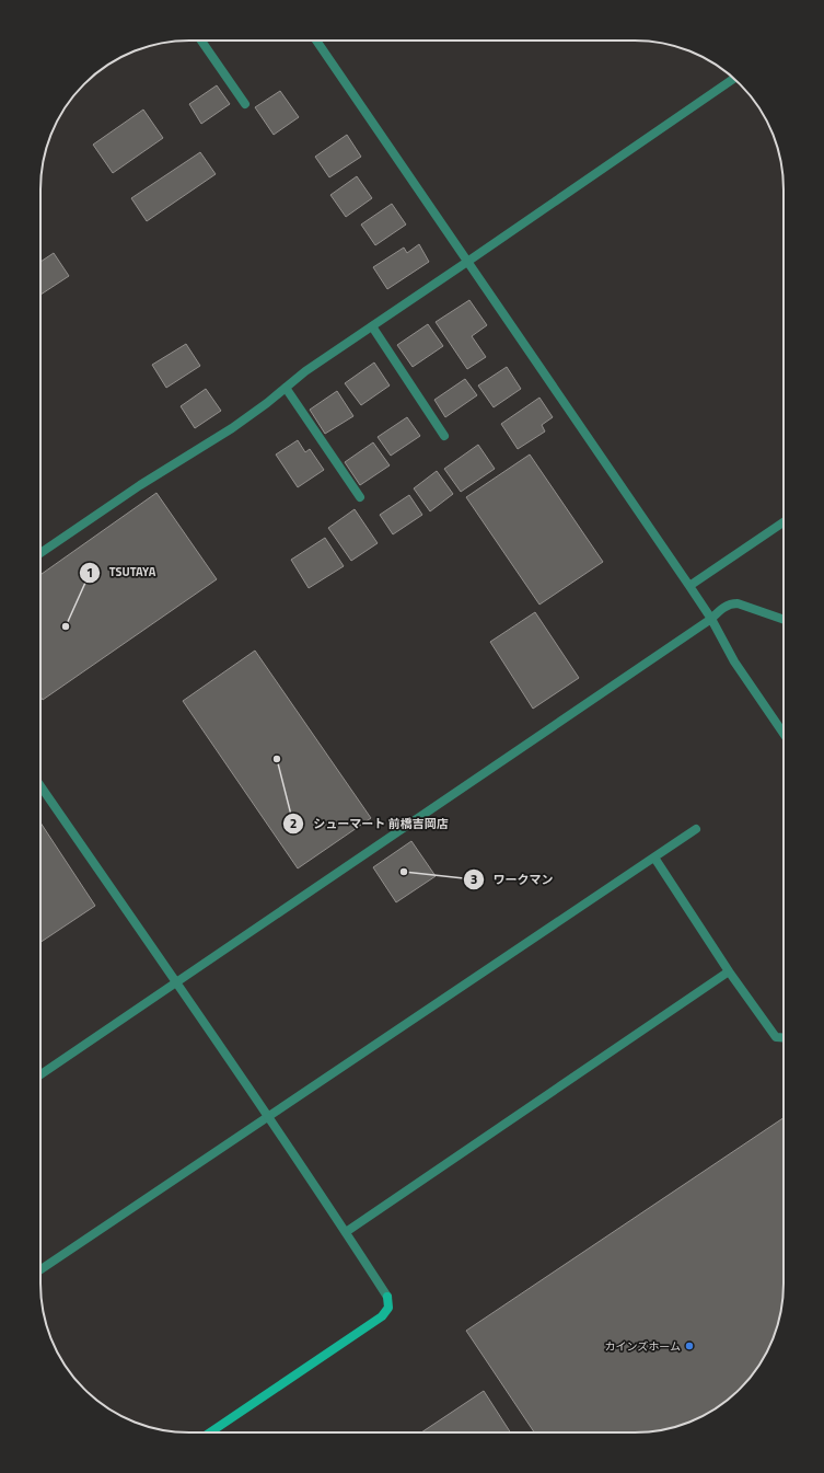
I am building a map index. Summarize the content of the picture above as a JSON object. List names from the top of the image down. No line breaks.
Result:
{"places":["TSUTAYA","シューマート 前橋吉岡店","ワークマン","カインズホーム"]}
